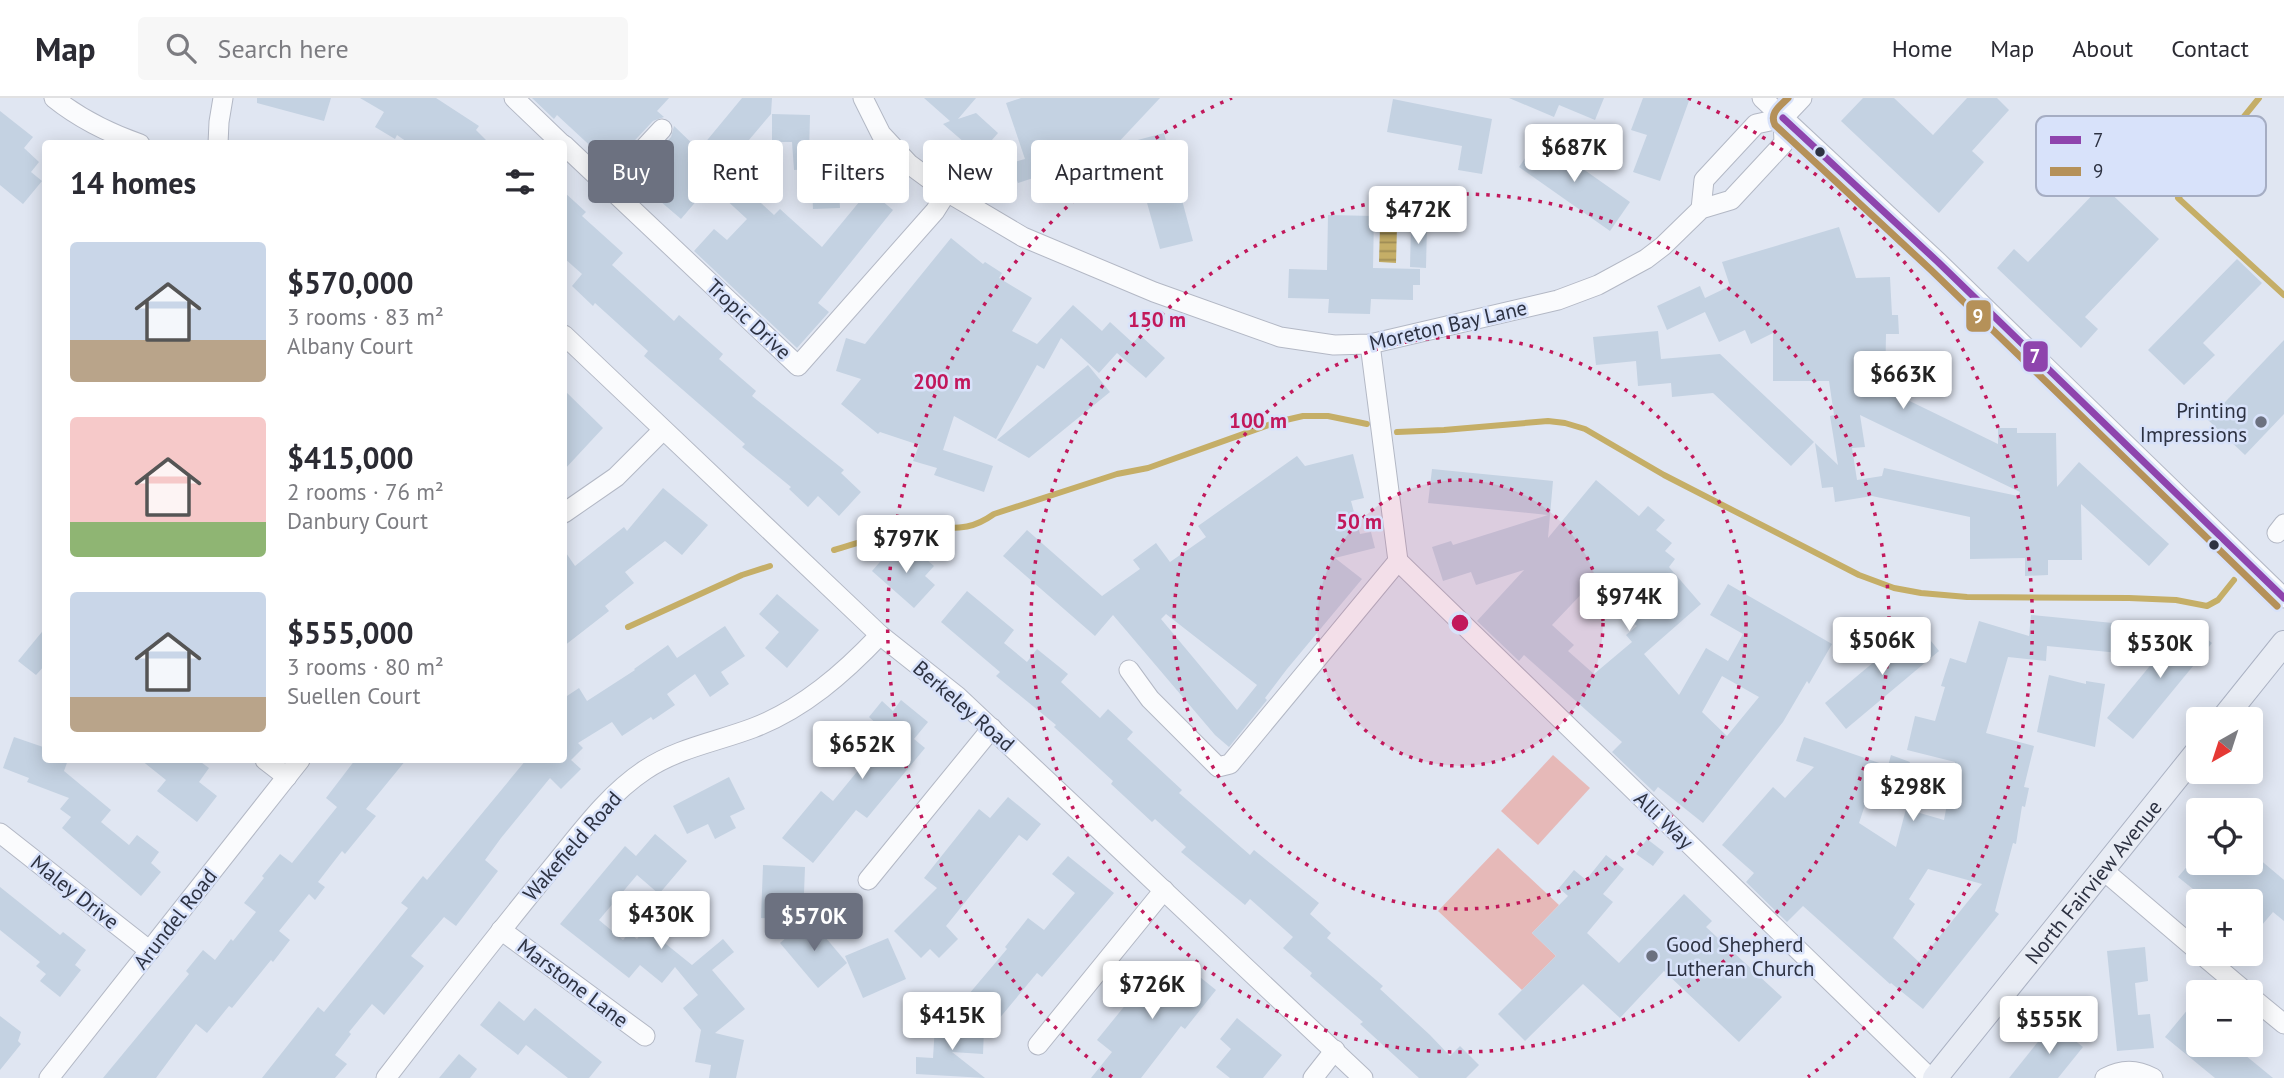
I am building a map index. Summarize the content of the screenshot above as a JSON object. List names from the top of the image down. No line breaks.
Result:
{"streets":{"main road":["North Fairview Avenue"],"street":["Tropic Drive","Moreton Bay Lane","Berkeley Road","Alli Way","Wakefield Road","Maley Drive","Arundel Road","Marstone Lane"]},"crossings":[["Berkeley Road","Wakefield Road"],["Alli Way","North Fairview Avenue"],["Wakefield Road","Marstone Lane"],["Maley Drive","Arundel Road"]],"places":["Printing Impressions","Good Shepherd Lutheran Church"],"lines":["transit line 9","transit line 7"],"legend":["7","9"],"north":"bottom left","page":{"header":"Map","search":"Search here","nav":["Home","Map","About","Contact"],"price":["$687K","$472K","$663K","$797K","$974K","$506K","$530K","$652K","$298K","$430K","$570K","$726K","$415K","$555K"],"chip":["Buy","Rent","Filters","New","Apartment"],"heading":"14 homes","list":[{"name":"$570,000","note":"3 rooms · 83 m² · Albany Court"},{"name":"$415,000","note":"2 rooms · 76 m² · Danbury Court"},{"name":"$555,000","note":"3 rooms · 80 m² · Suellen Court"}],"map_buttons":["+","−"]},"rings":["150 m","200 m","100 m","50 m"]}
